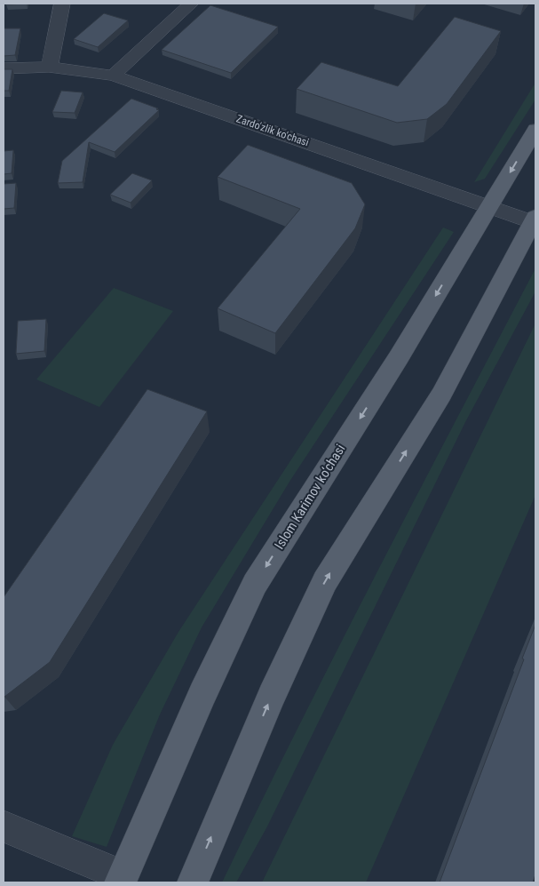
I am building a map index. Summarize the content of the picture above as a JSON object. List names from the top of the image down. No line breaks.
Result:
{"streets":{"main road":["Islom Karimov ko‘chasi"],"street":["Zardo'zlik ko'chasi"]},"crossings":[["Zardo'zlik ko'chasi","Islom Karimov ko‘chasi"]]}
